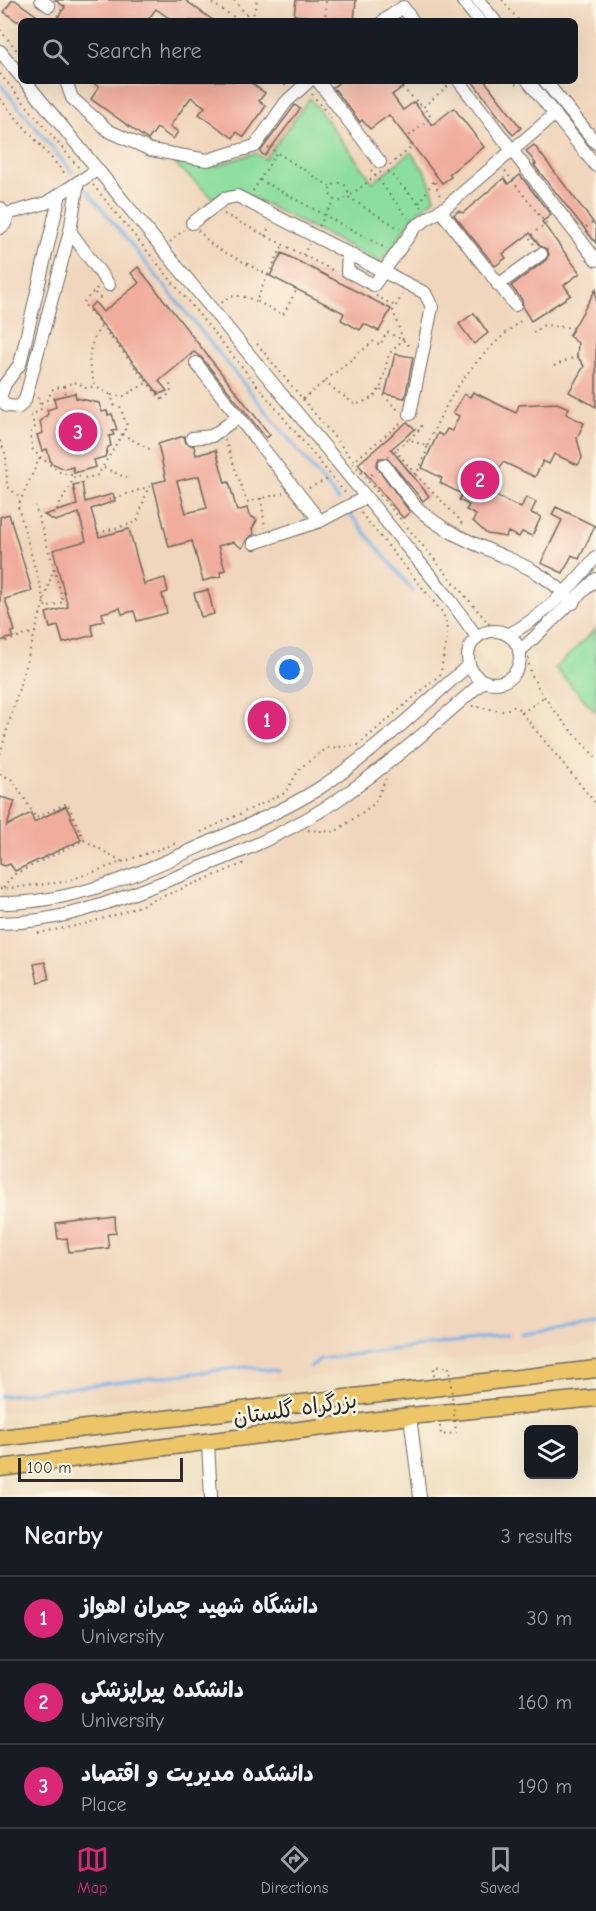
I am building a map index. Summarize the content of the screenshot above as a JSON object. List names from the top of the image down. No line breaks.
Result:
{"streets":{"highway":["بزرگراه گلستان"]},"scale_bar":"100 m","page":{"search":"Search here","pins":["3","2","1"],"scale":"100 m","heading":["Nearby","3 results"],"list":[{"mark":"1","name":"دانشگاه شهید چمران اهواز","note":"University","value":"30 m"},{"mark":"2","name":"دانشکده پیراپزشکی","note":"University","value":"160 m"},{"mark":"3","name":"دانشکده مدیریت و اقتصاد","note":"Place","value":"190 m"}],"nav":["Map","Directions","Saved"]}}
